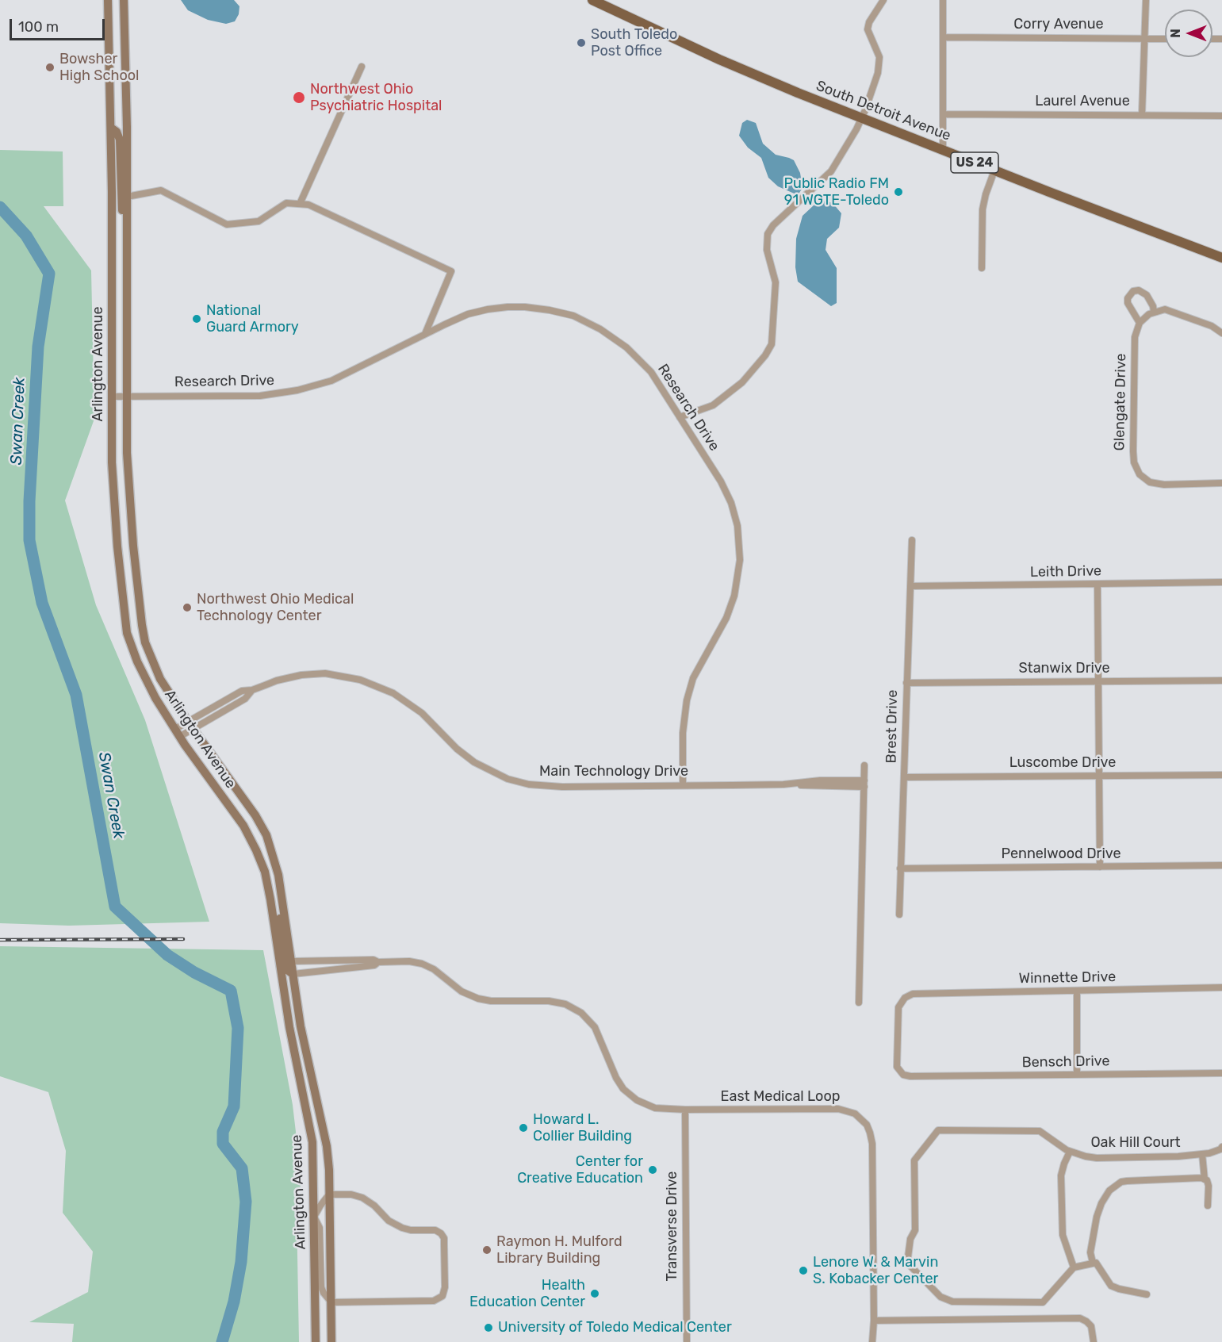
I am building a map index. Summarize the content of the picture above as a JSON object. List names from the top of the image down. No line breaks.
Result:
{"streets":{"main road":["South Detroit Avenue","US 24"],"street":["Corry Avenue","Laurel Avenue","Arlington Avenue","Research Drive","Glengate Drive","Leith Drive","Stanwix Drive","Brest Drive","Luscombe Drive","Main Technology Drive","Pennelwood Drive","Winnette Drive","Bensch Drive","East Medical Loop","Oak Hill Court","Transverse Drive"]},"crossings":[["Arlington Avenue","Research Drive"],["Arlington Avenue","Main Technology Drive"],["Arlington Avenue","East Medical Loop"],["Research Drive","Main Technology Drive"],["Leith Drive","Brest Drive"],["Stanwix Drive","Brest Drive"],["Brest Drive","Luscombe Drive"],["Brest Drive","Pennelwood Drive"],["Winnette Drive","Bensch Drive"],["East Medical Loop","Transverse Drive"]],"water":["Swan Creek"],"places":["South Toledo Post Office","Bowsher High School","Northwest Ohio Psychiatric Hospital","Public Radio FM 91 WGTE-Toledo","National Guard Armory","Northwest Ohio Medical Technology Center","Howard L. Collier Building","Center for Creative Education","Raymon H. Mulford Library Building","Lenore W. & Marvin S. Kobacker Center","Health Education Center","University of Toledo Medical Center"],"scale_bar":"100 m","north":"left"}
